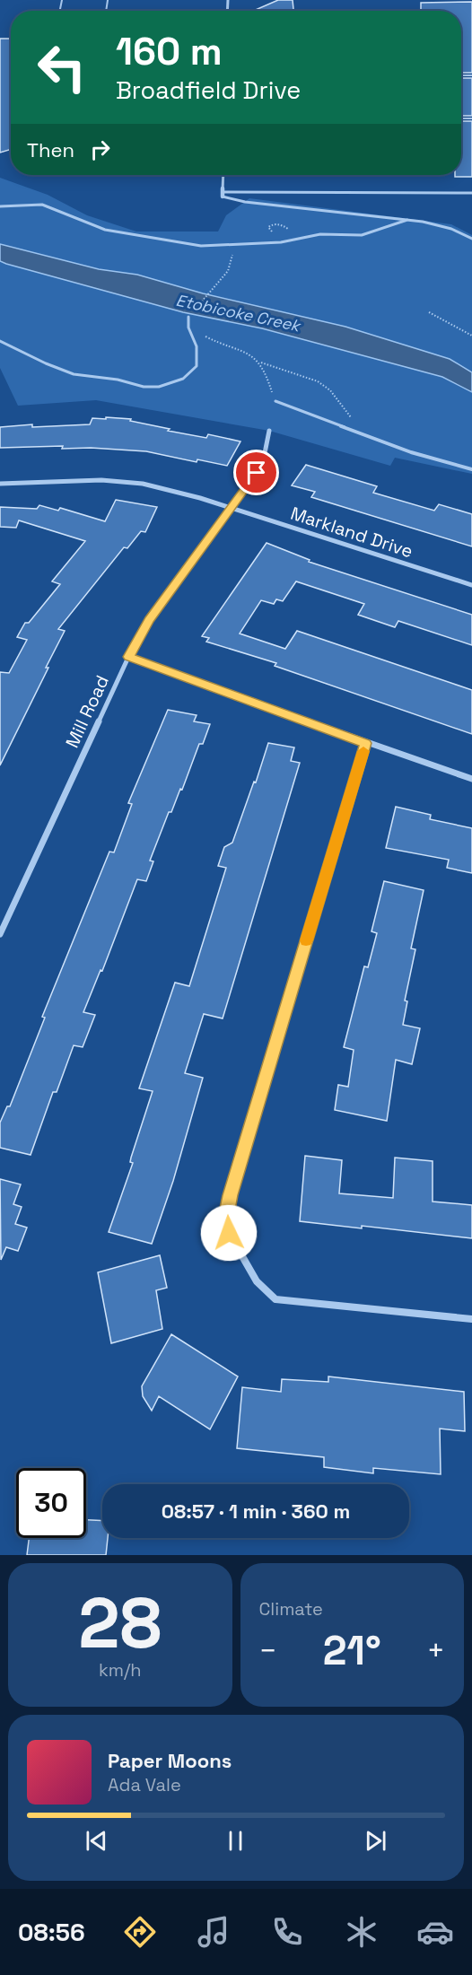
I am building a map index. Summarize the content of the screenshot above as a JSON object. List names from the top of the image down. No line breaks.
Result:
{"streets":{"street":["Markland Drive","Mill Road"]},"crossings":[["Markland Drive","Mill Road"]],"water":["Etobicoke Creek"],"page":{"turn":["160 m","Broadfield Drive"],"then":"Then","limit":"30","trip":"08:57 · 1 min · 360 m","tile":[["28","km/h"],"Climate"],"heat":["−","21°","+"],"song":["Paper Moons","Ada Vale"],"tabs":"08:56"}}
